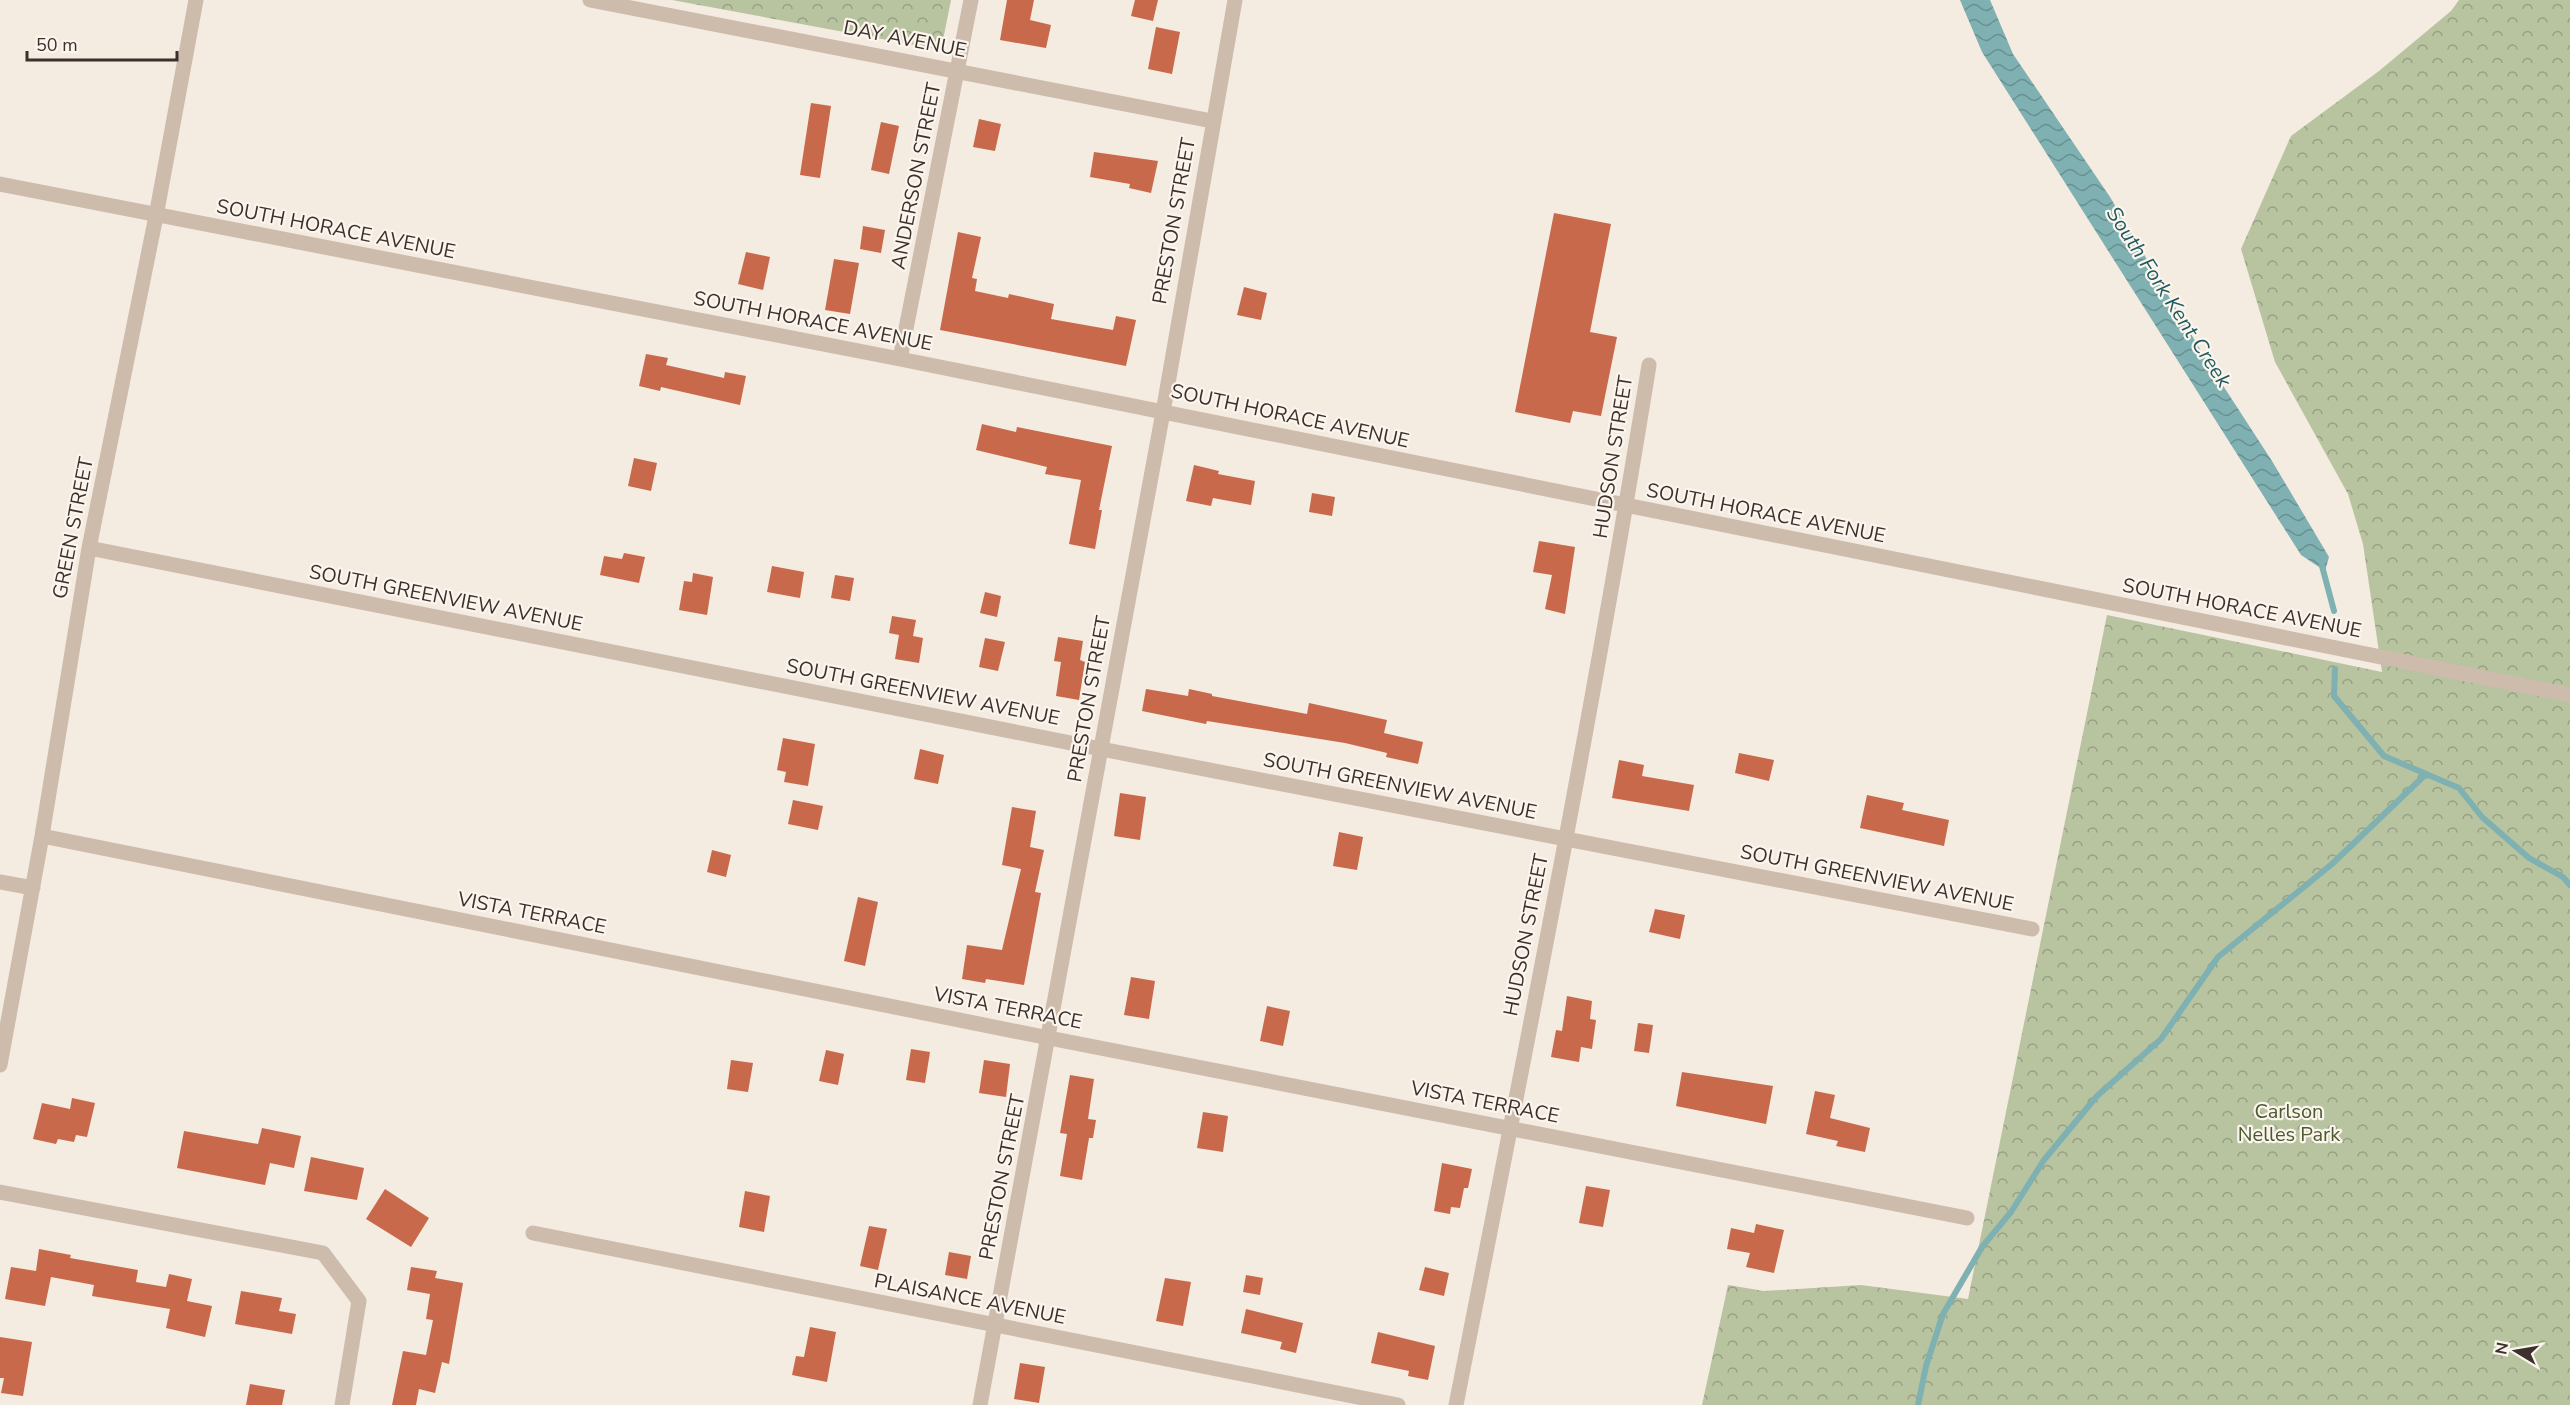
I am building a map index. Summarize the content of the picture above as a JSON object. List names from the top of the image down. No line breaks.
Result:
{"streets":{"street":["DAY AVENUE","ANDERSON STREET","PRESTON STREET","SOUTH HORACE AVENUE","HUDSON STREET","GREEN STREET","SOUTH GREENVIEW AVENUE","VISTA TERRACE","PLAISANCE AVENUE"]},"crossings":[["DAY AVENUE","ANDERSON STREET"],["DAY AVENUE","PRESTON STREET"],["ANDERSON STREET","SOUTH HORACE AVENUE"],["PRESTON STREET","SOUTH HORACE AVENUE"],["PRESTON STREET","SOUTH GREENVIEW AVENUE"],["PRESTON STREET","VISTA TERRACE"],["PRESTON STREET","PLAISANCE AVENUE"],["SOUTH HORACE AVENUE","HUDSON STREET"],["SOUTH HORACE AVENUE","GREEN STREET"],["HUDSON STREET","SOUTH GREENVIEW AVENUE"],["HUDSON STREET","VISTA TERRACE"],["GREEN STREET","SOUTH GREENVIEW AVENUE"],["GREEN STREET","VISTA TERRACE"]],"water":["South Fork Kent Creek"],"parks":["Carlson Nelles Park"],"scale_bar":"50 m","north":"left"}
